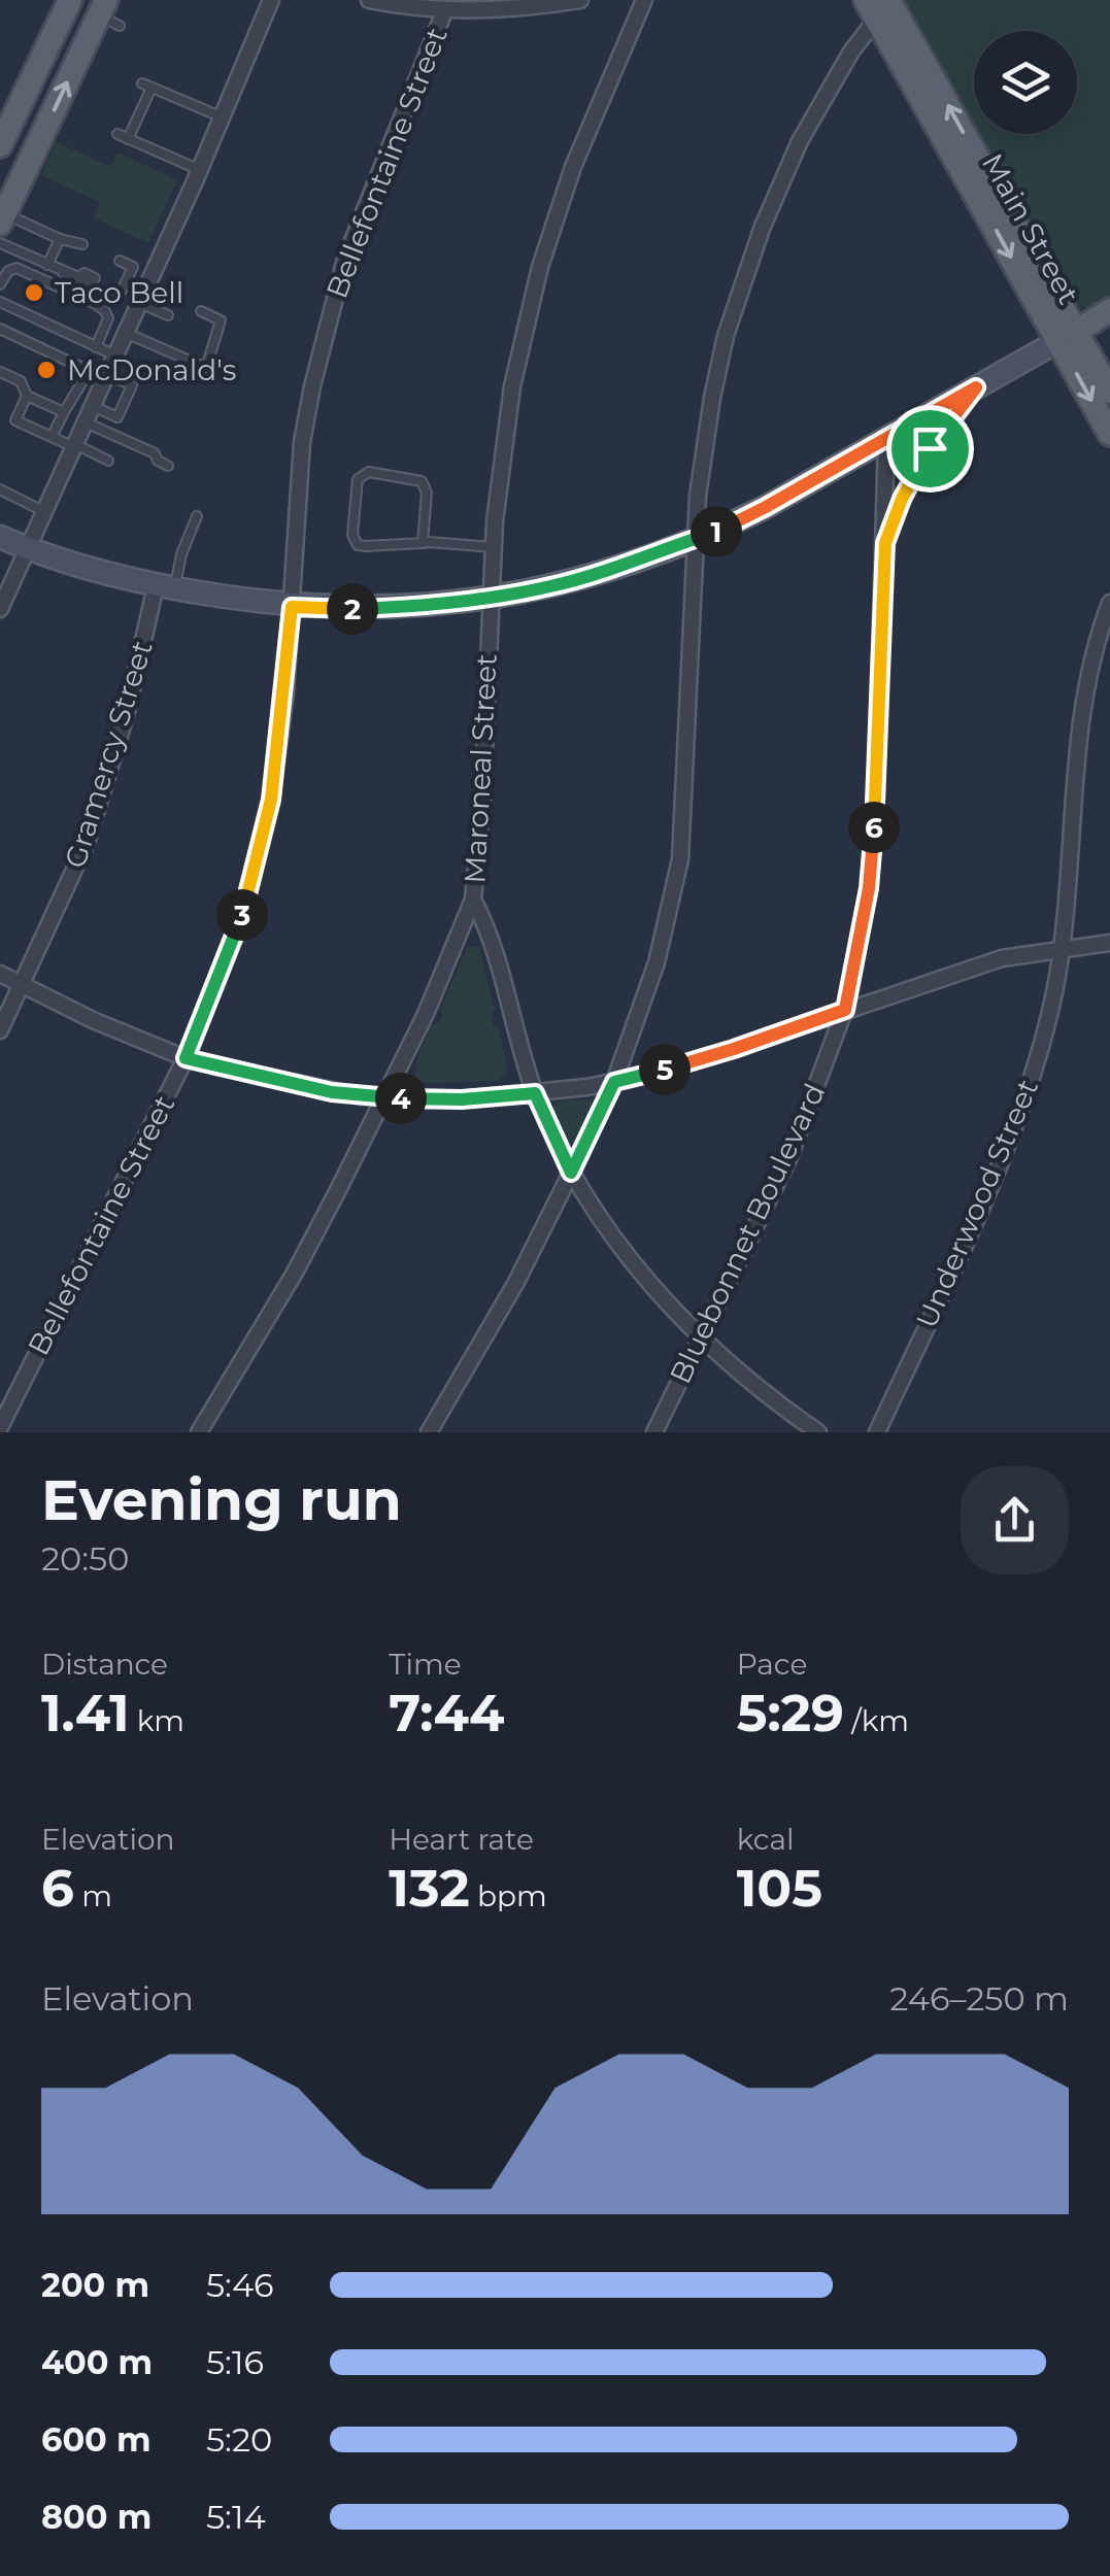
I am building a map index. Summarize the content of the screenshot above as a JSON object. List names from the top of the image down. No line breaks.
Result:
{"streets":{"main road":["Main Street"],"street":["Bellefontaine Street","Gramercy Street","Maroneal Street","Underwood Street","Bluebonnet Boulevard"]},"places":["Taco Bell","McDonald's"],"page":{"pins":["1","2","6","3","5","4"],"heading":["Evening run","20:50"],"stats":[["Distance","1.41 km"],["Time","7:44"],["Pace","5:29 /km"],["Elevation","6 m"],["Heart rate","132 bpm"],["kcal","105"]],"chart":["Elevation","246–250 m"],"list":[{"name":"200 m","note":"5:46"},{"name":"400 m","note":"5:16"},{"name":"600 m","note":"5:20"},{"name":"800 m","note":"5:14"}]}}
